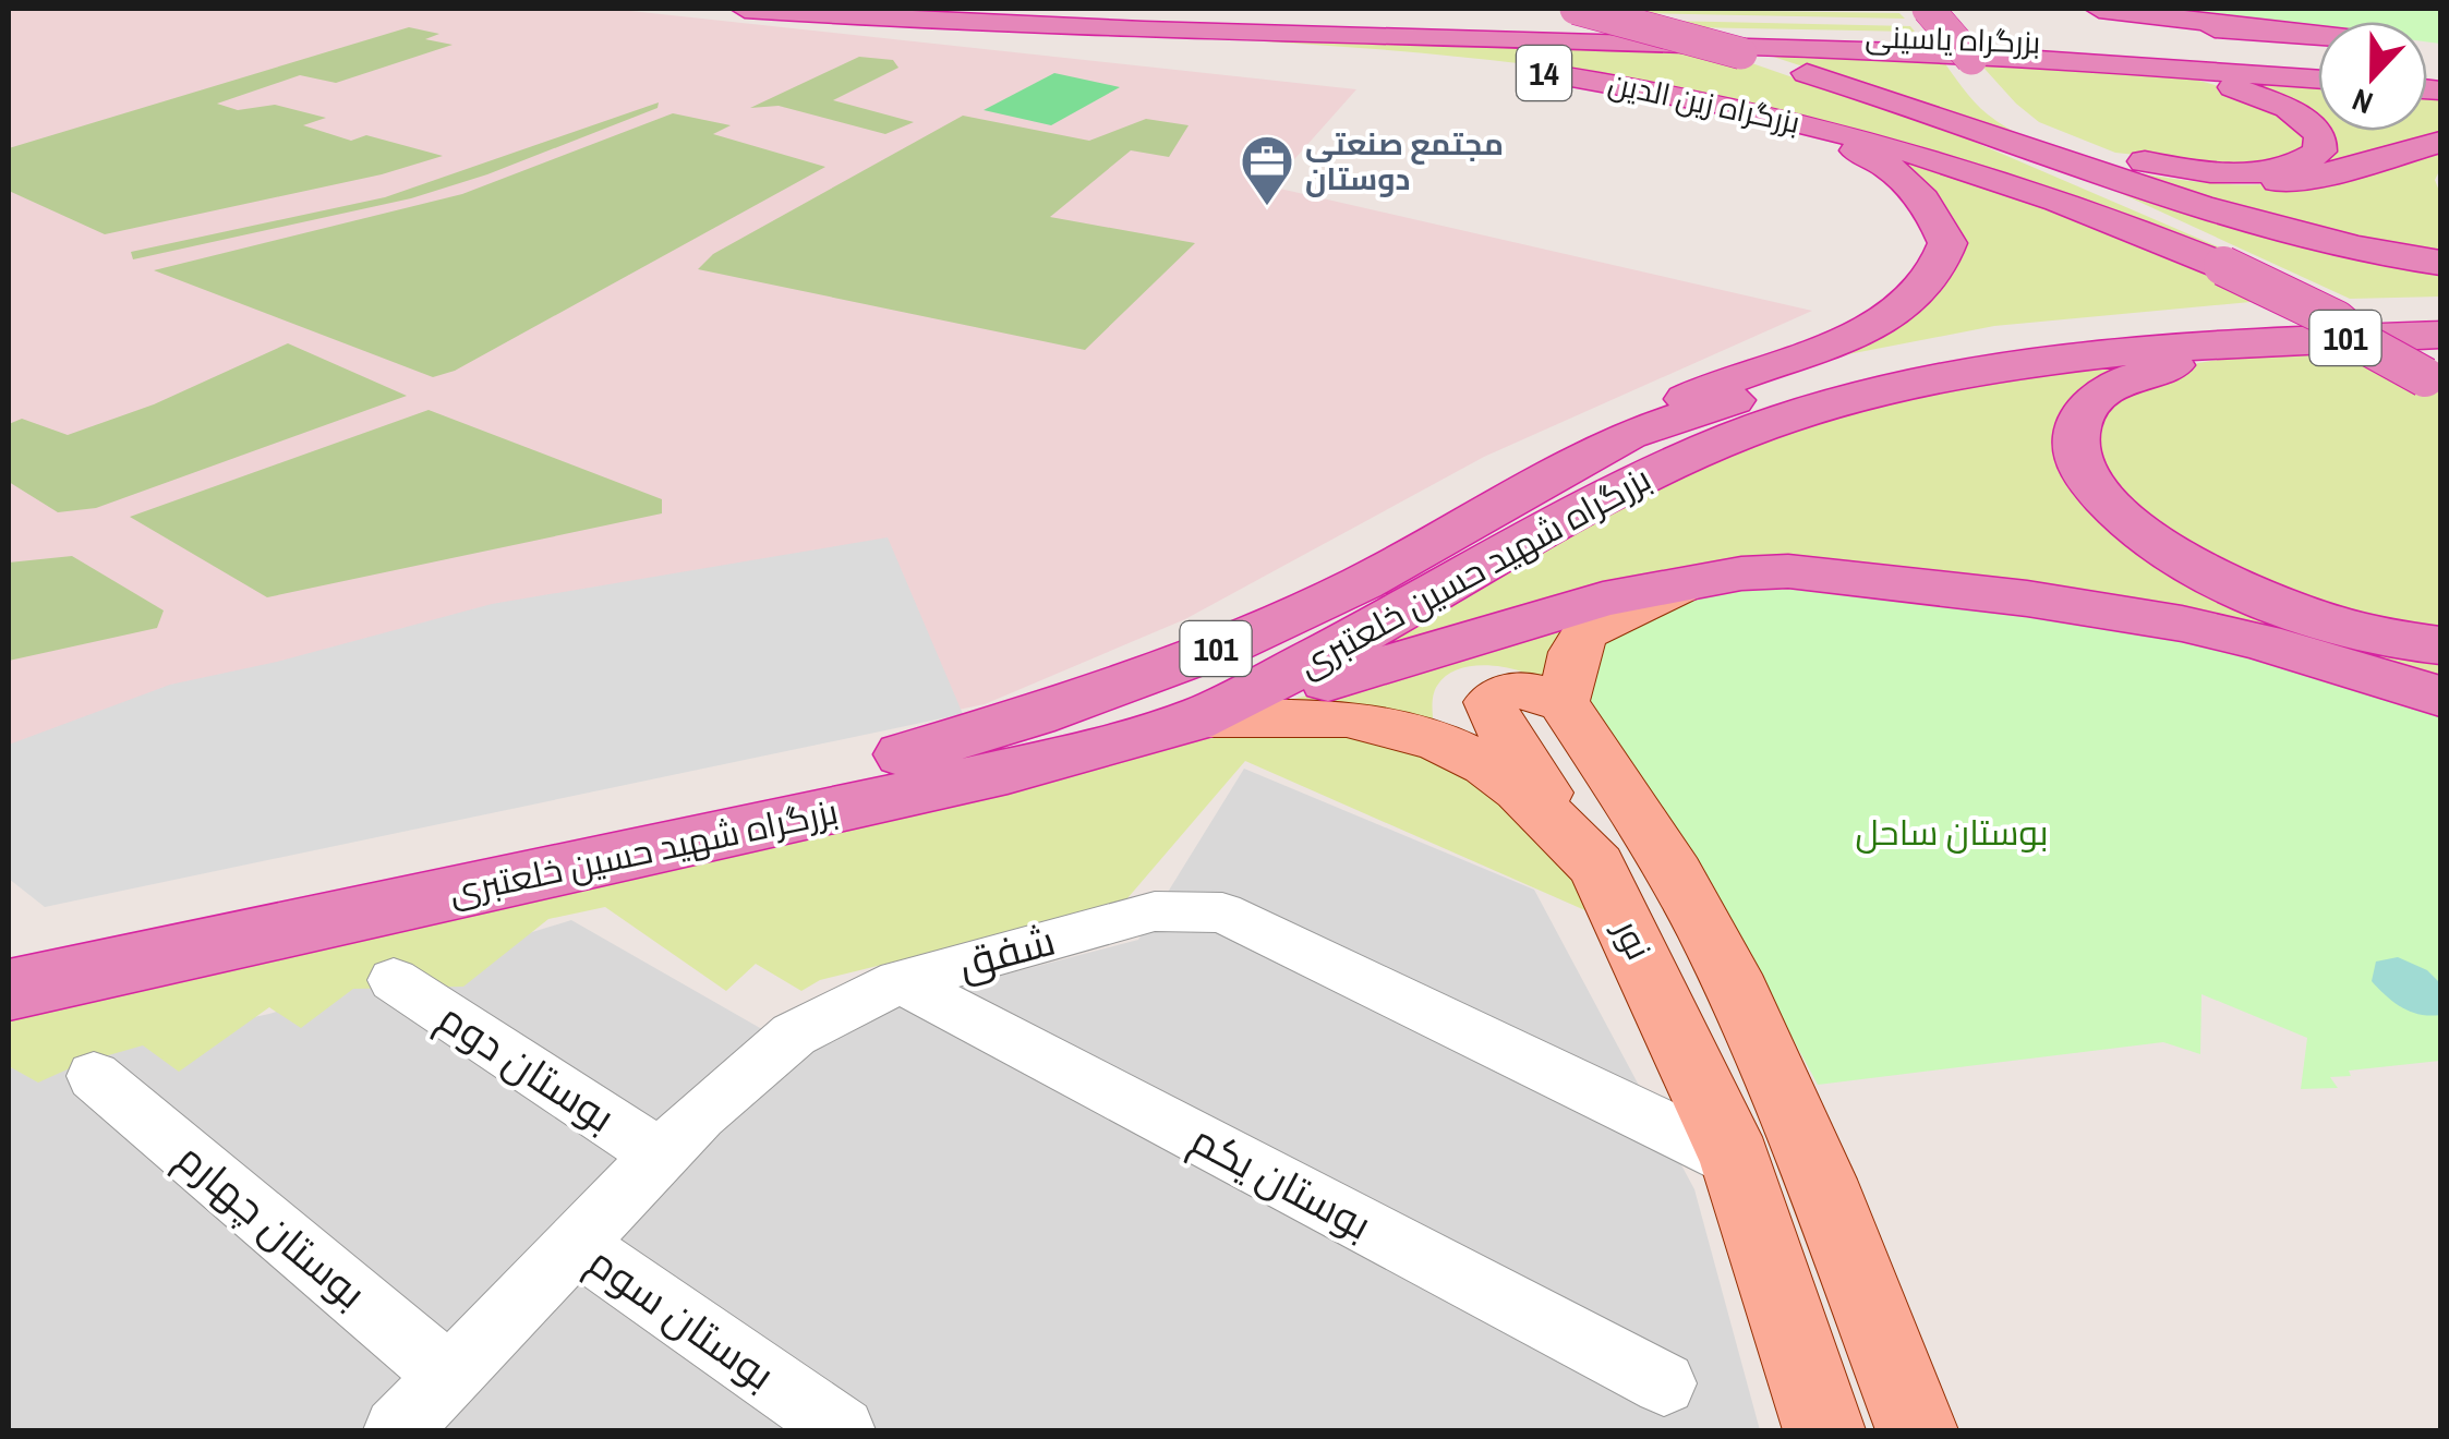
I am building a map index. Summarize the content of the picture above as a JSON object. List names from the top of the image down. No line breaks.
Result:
{"streets":{"highway":["بزرگراه یاسینی","14","بزرگراه زین الدین","101","بزرگراه شهید حسین خلعتبری"],"main road":["نور"],"street":["شفق","بوستان دوم","بوستان یکم","بوستان چهارم","بوستان سوم"]},"crossings":[["بزرگراه شهید حسین خلعتبری","نور"],["نور","شفق"],["شفق","بوستان دوم"],["شفق","بوستان یکم"],["شفق","بوستان چهارم"],["شفق","بوستان سوم"]],"parks":["بوستان ساحل"],"places":{"office":["مجتمع صنعتی دوستان"]},"north":"bottom"}
